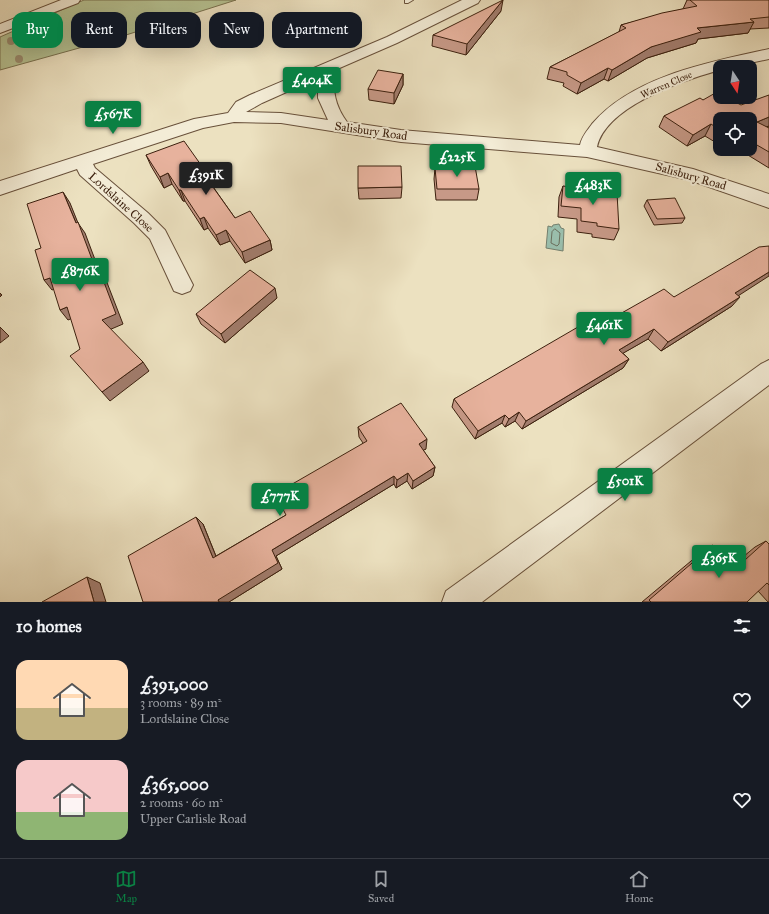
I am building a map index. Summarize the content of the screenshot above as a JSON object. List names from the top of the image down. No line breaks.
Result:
{"streets":{"street":["Warren Close","Salisbury Road","Lordslaine Close"]},"crossings":[["Warren Close","Salisbury Road"],["Salisbury Road","Lordslaine Close"]],"north":"bottom","page":{"chip":["Buy","Rent","Filters","New","Apartment"],"price":["£404K","£567K","£225K","£391K","£483K","£876K","£461K","£501K","£777K","£365K"],"heading":"10 homes","list":[{"name":"£391,000","note":"3 rooms · 89 m² · Lordslaine Close"},{"name":"£365,000","note":"2 rooms · 60 m² · Upper Carlisle Road"}],"tabs":["Map","Saved","Home"]}}
